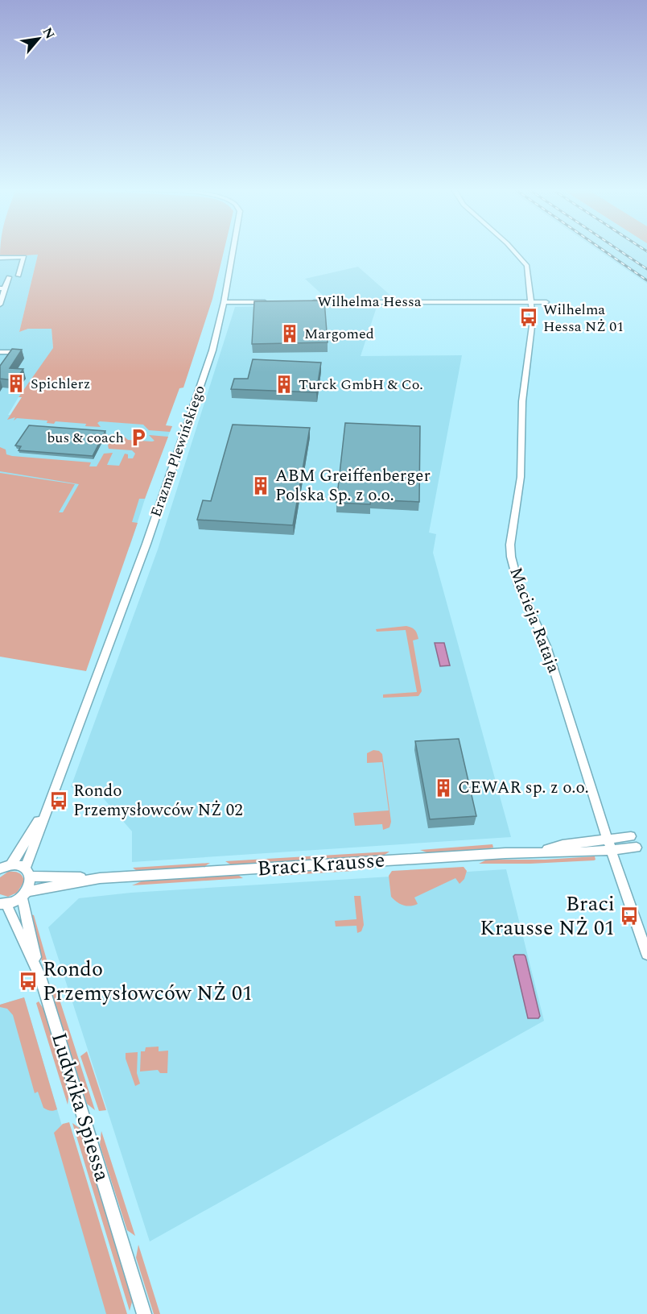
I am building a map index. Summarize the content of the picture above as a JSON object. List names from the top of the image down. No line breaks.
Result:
{"streets":{"street":["Wilhelma Hessa","Erazma Plewińskiego","Macieja Rataja","Braci Krausse","Ludwika Spiessa"]},"crossings":[["Wilhelma Hessa","Macieja Rataja"],["Erazma Plewińskiego","Braci Krausse"],["Macieja Rataja","Braci Krausse"],["Braci Krausse","Ludwika Spiessa"]],"places":{"bus stop":["Wilhelma Hessa NŻ 01","Rondo Przemysłowców NŻ 02","Braci Krausse NŻ 01","Rondo Przemysłowców NŻ 01"],"building":["Margomed","Spichlerz","Turck GmbH & Co.","ABM Greiffenberger Polska Sp. z o.o.","CEWAR sp. z o.o."],"parking":["bus & coach"]},"north":"top right"}
